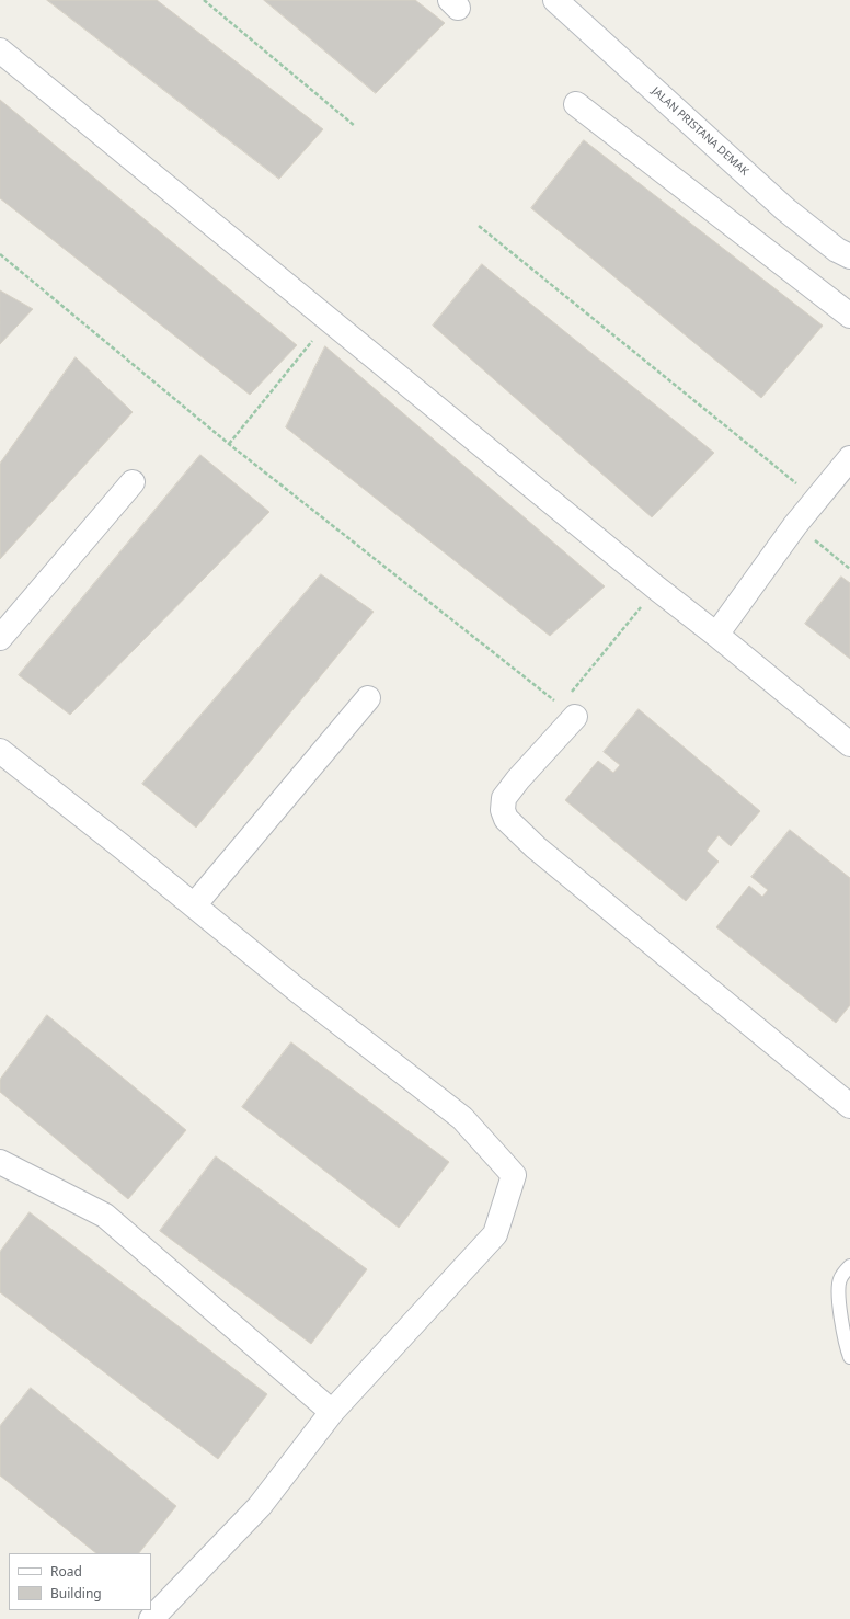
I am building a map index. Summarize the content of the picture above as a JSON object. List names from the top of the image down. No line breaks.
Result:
{"streets":{"street":["JALAN PRISTANA DEMAK"]},"legend":["Road","Building"]}
